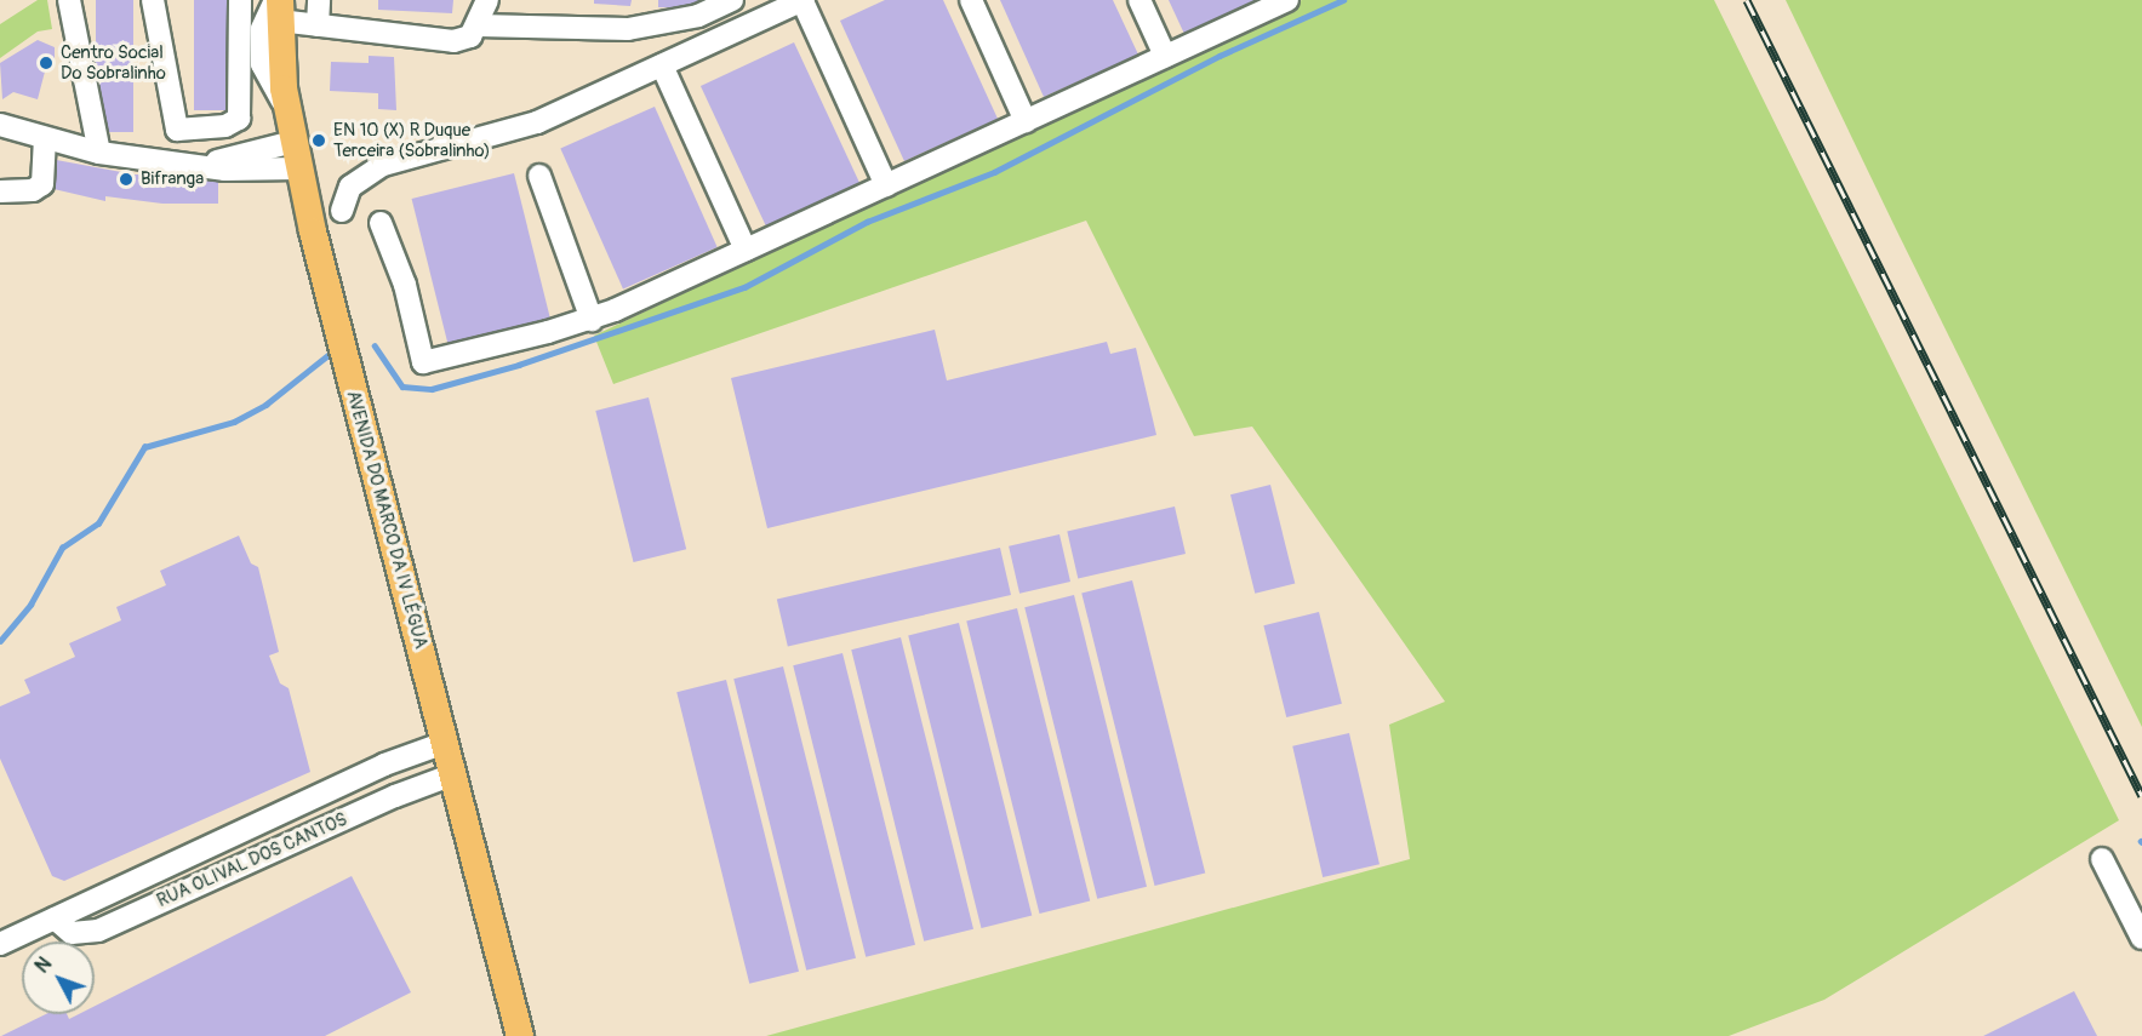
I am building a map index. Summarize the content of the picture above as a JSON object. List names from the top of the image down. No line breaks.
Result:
{"streets":{"main road":["AVENIDA DO MARCO DA IV LÉGUA"],"street":["RUA OLIVAL DOS CANTOS"]},"crossings":[["AVENIDA DO MARCO DA IV LÉGUA","RUA OLIVAL DOS CANTOS"]],"places":["Centro Social Do Sobralinho","EN 10 (X) R Duque Terceira (Sobralinho)","Bifranga"],"north":"top left"}
